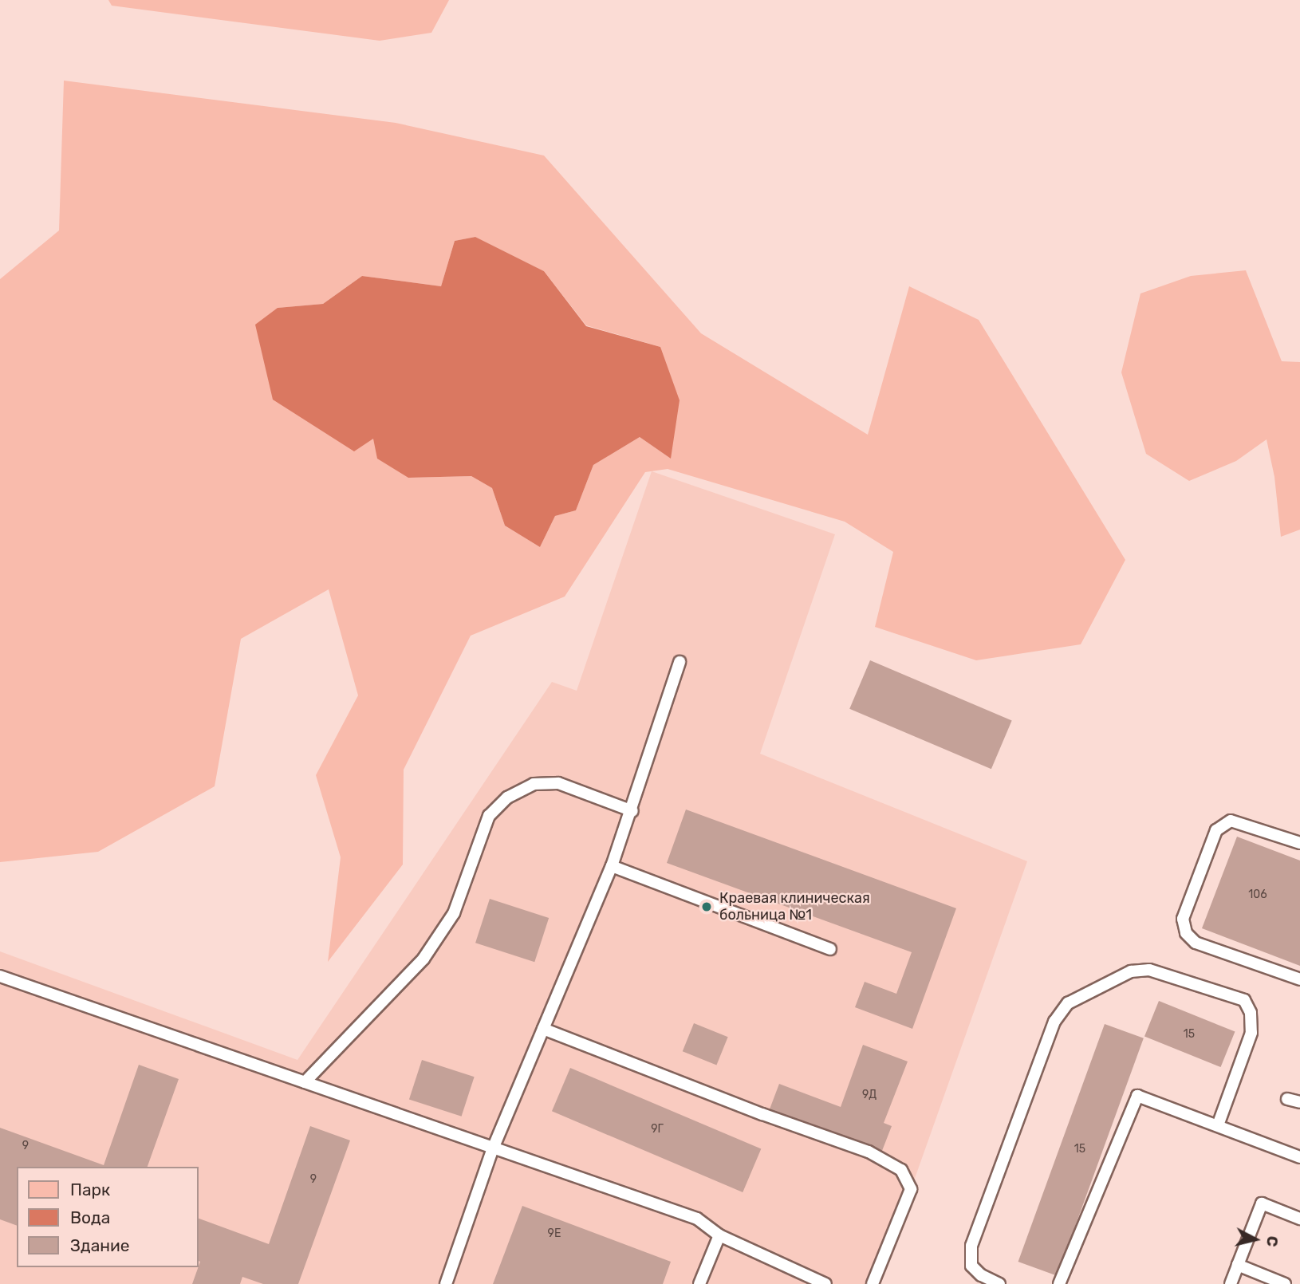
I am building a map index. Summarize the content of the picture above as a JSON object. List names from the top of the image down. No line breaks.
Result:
{"places":["Краевая клиническая больница №1"],"house_numbers":["106","15","9Д","9Г","9","15","9","9Е"],"legend":["Парк","Вода","Здание"],"north":"right"}
